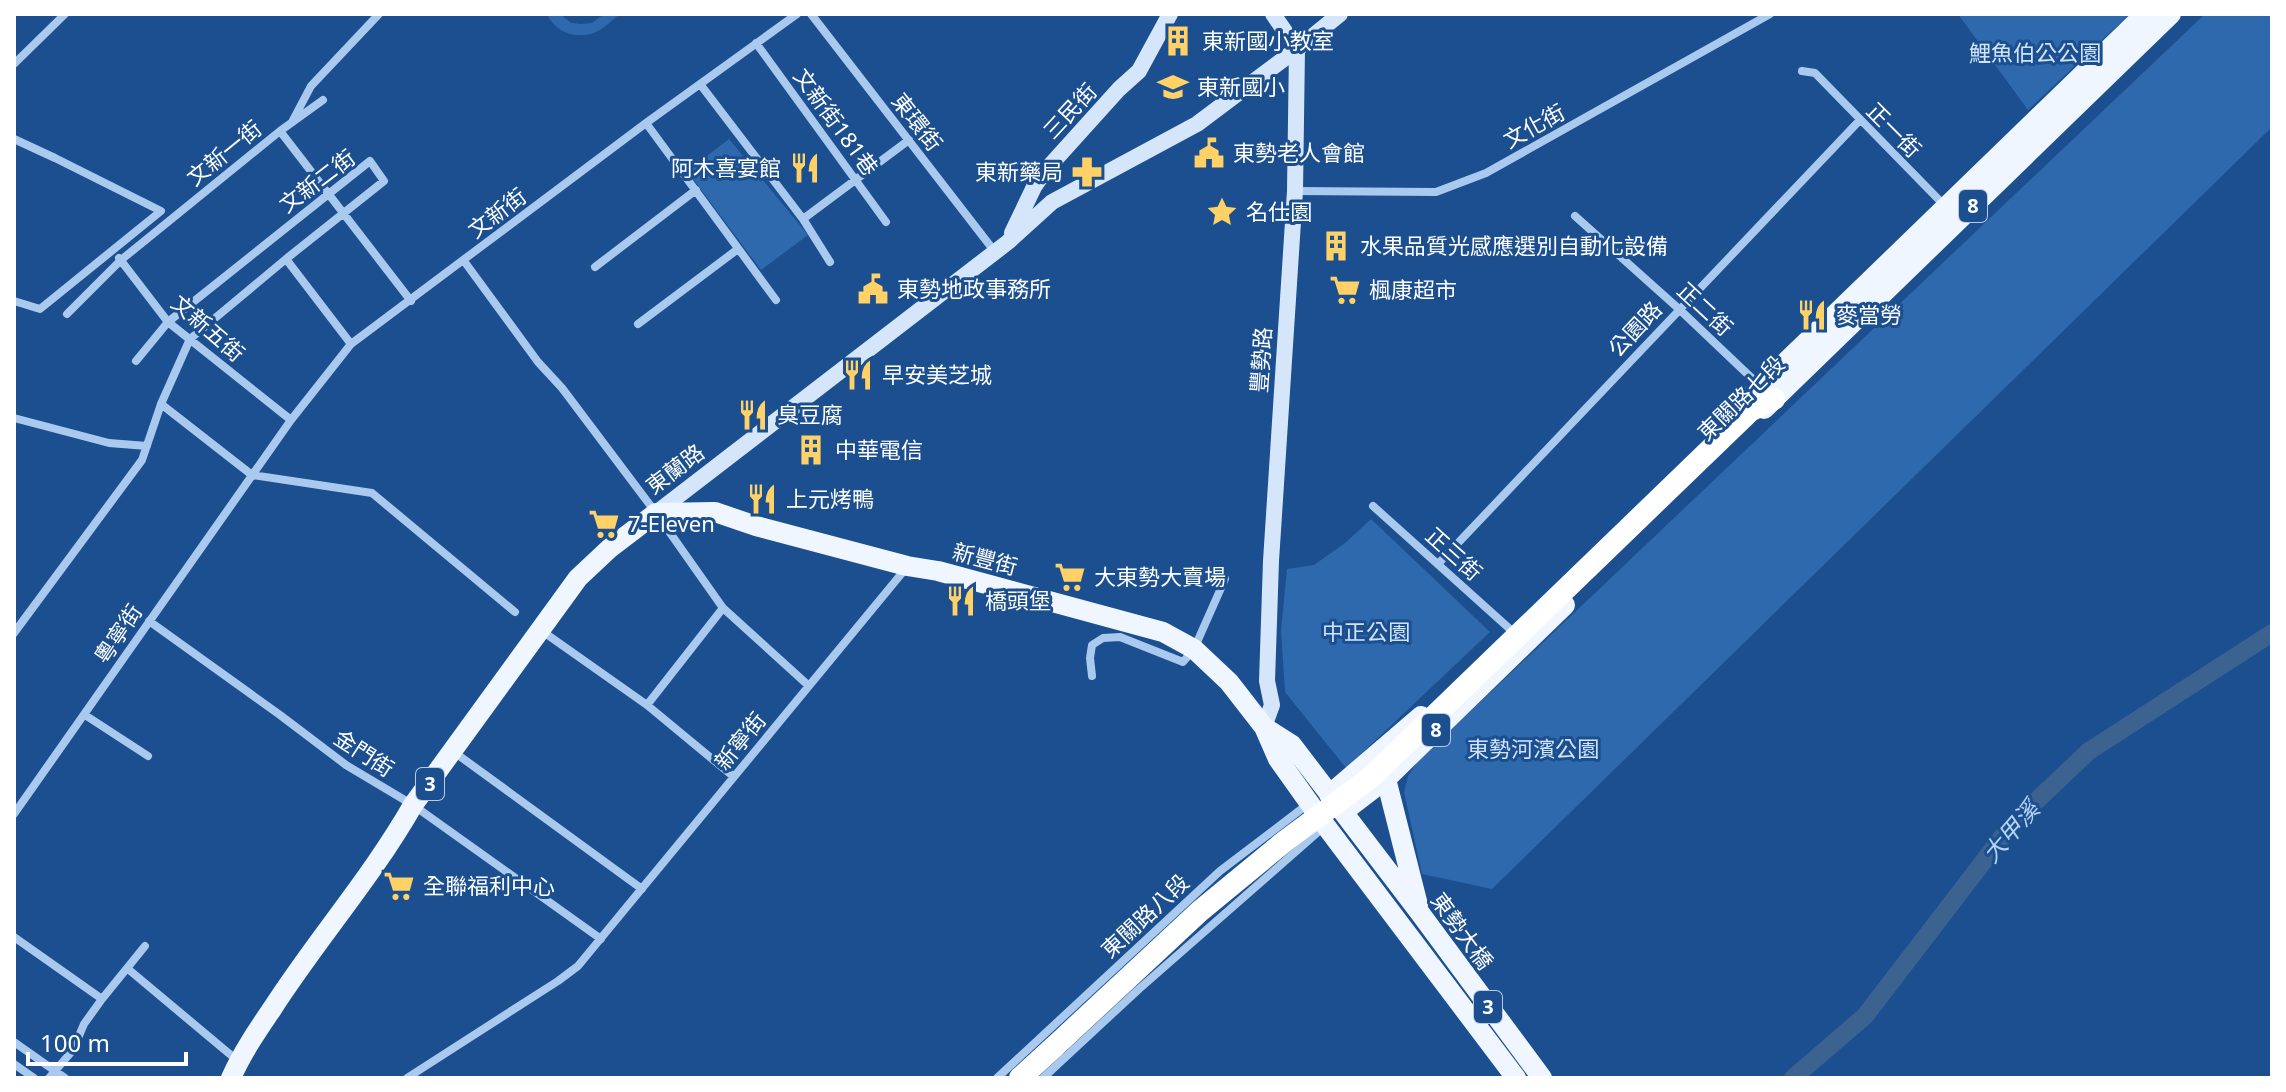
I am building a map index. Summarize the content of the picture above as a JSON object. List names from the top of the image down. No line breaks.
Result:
{"streets":{"main road":["8","東關路七段","東蘭路","新豐街","3","東勢大橋"],"street":["三民街","文新街181巷","東環街","文化街","正一街","文新一街","文新二街","文新街","正二街","文新五街","公園路","豐勢路","正三街","粵寧街","新寧街","金門街","東關路八段"]},"crossings":[["三民街","東環街"],["三民街","東蘭路"],["文新街181巷","文新街"],["東環街","東蘭路"],["文化街","豐勢路"],["正一街","公園路"],["正一街","東關路七段"],["文新一街","文新二街"],["文新一街","文新街"],["文新一街","文新五街"],["文新二街","文新五街"],["文新街","文新五街"],["文新街","粵寧街"],["正二街","公園路"],["正二街","東關路七段"],["公園路","正三街"],["豐勢路","東蘭路"],["豐勢路","新豐街"],["豐勢路","3"],["東關路七段","正三街"],["東關路七段","3"],["東關路七段","東關路八段"],["東關路七段","東勢大橋"],["東蘭路","新豐街"],["東蘭路","金門街"],["新豐街","新寧街"],["新豐街","3"],["粵寧街","金門街"],["新寧街","金門街"],["3","東關路八段"],["3","東勢大橋"]],"water":["大甲溪"],"parks":["鯉魚伯公公園","中正公園","東勢河濱公園"],"places":{"building":["東新國小教室","水果品質光感應選別自動化設備","中華電信"],"school or university":["東新國小"],"public building":["東勢老人會館","東勢地政事務所"],"restaurant":["阿木喜宴館","麥當勞","早安美芝城","臭豆腐","上元烤鴨","橋頭堡"],"pharmacy":["東新藥局"],"place":["名仕園"],"supermarket":["楓康超市","7-Eleven","大東勢大賣場","全聯福利中心"]},"scale_bar":"100 m"}
